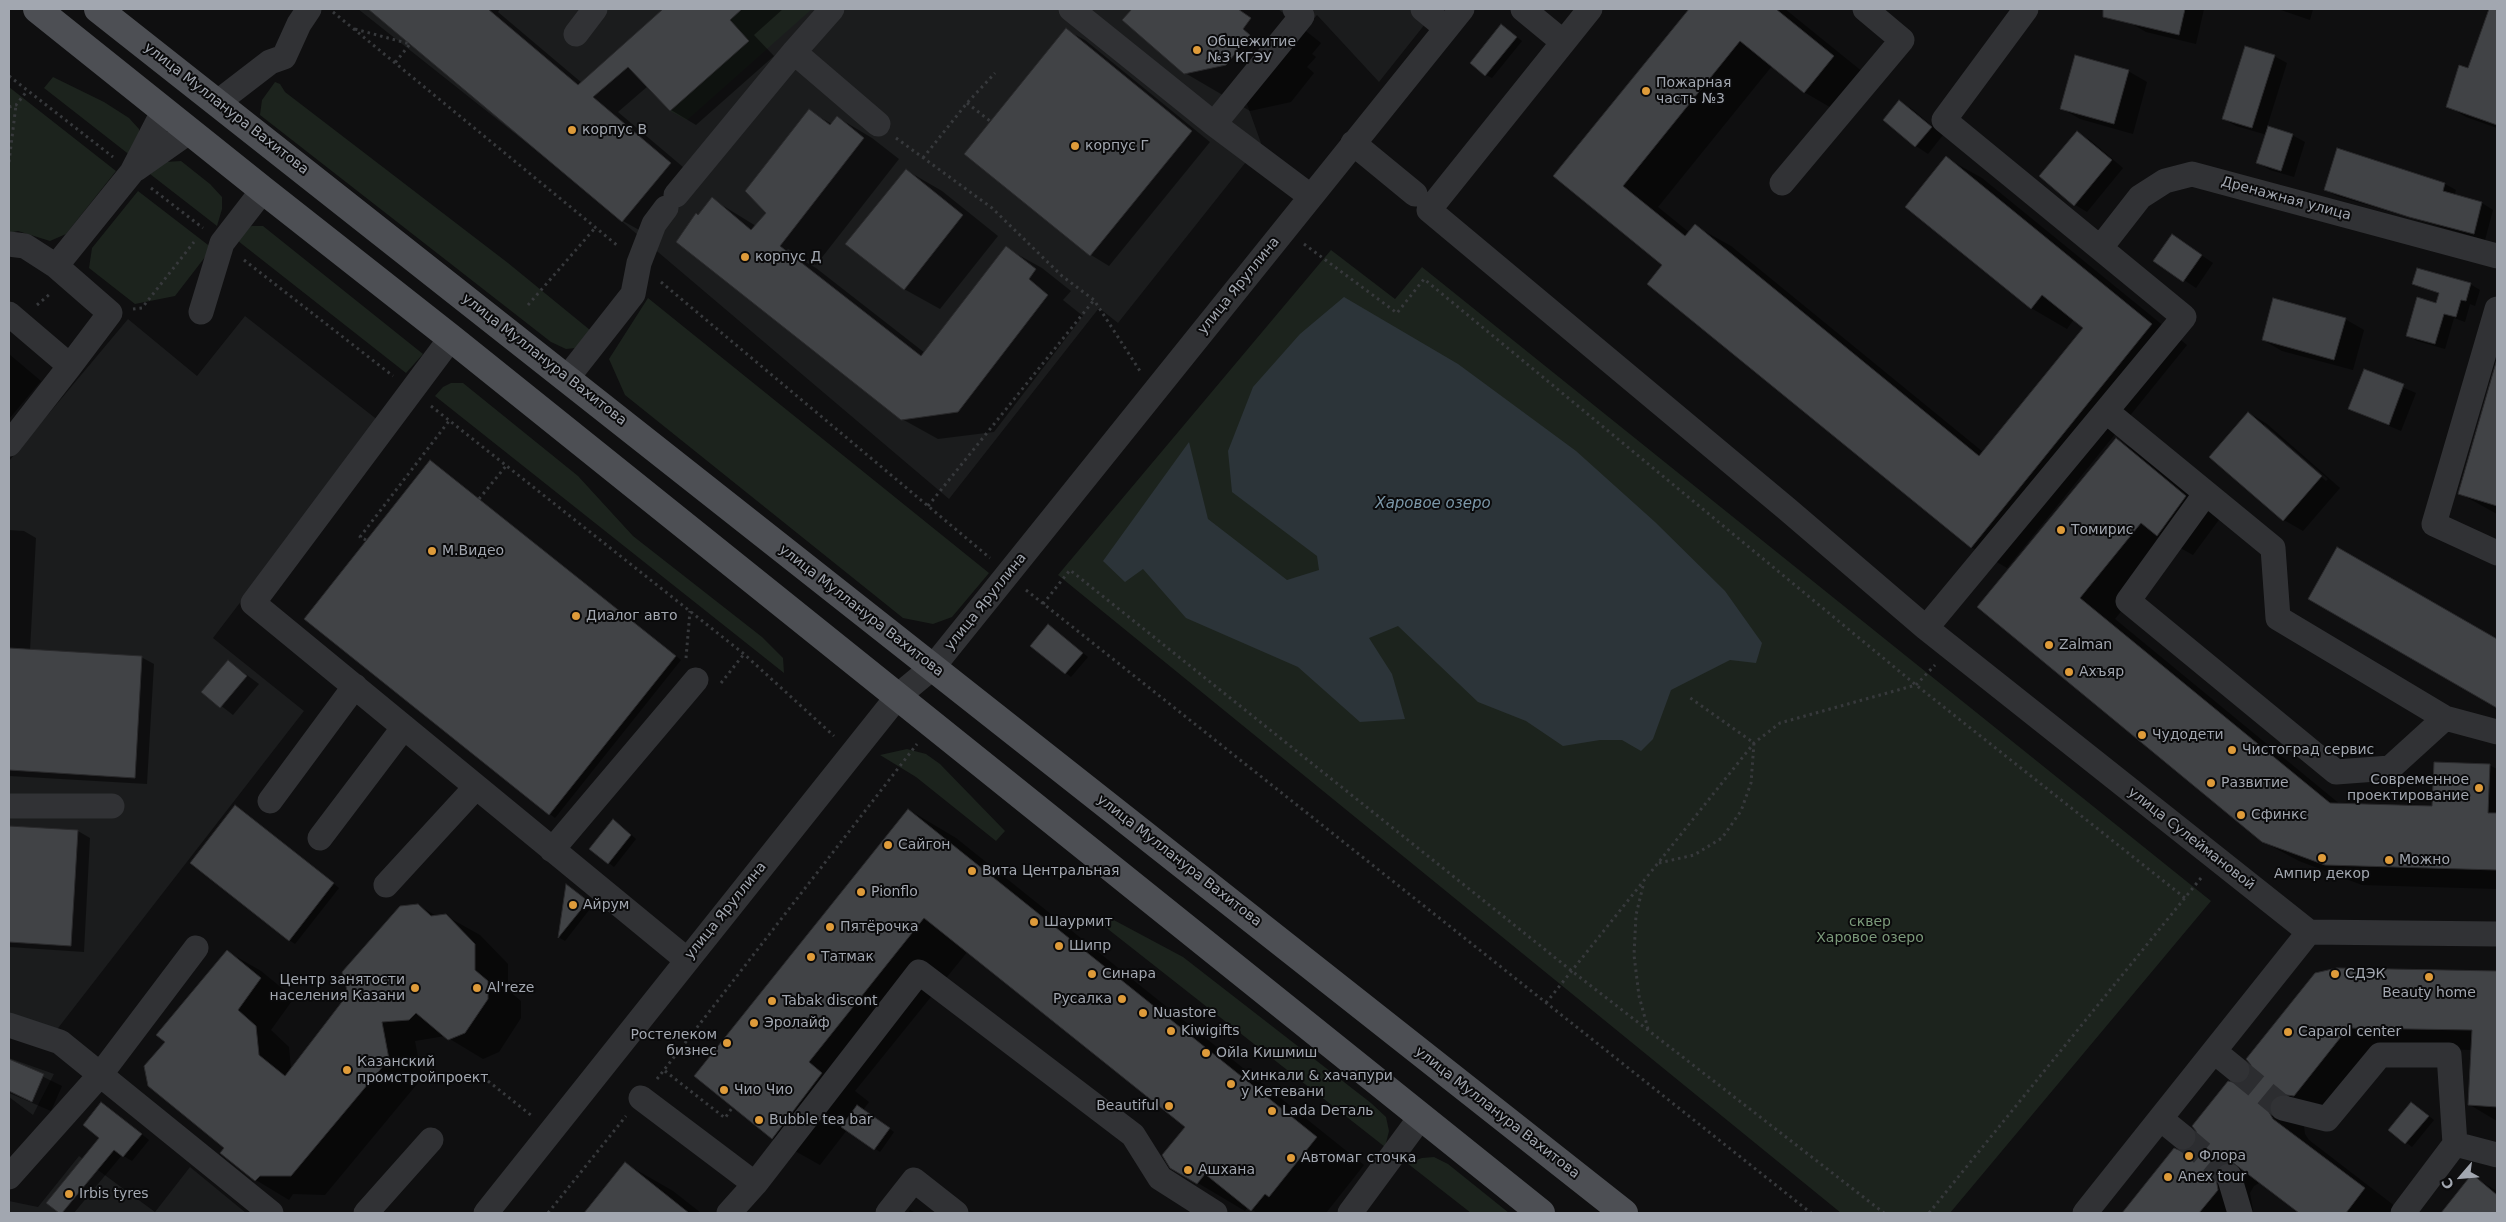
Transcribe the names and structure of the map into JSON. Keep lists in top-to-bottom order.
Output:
{
  "streets": {
    "main road": ["улица Мулланура Вахитова"],
    "street": ["Дренажная улица", "улица Яруллина", "улица Сулеймановой"]
  },
  "crossings": [
    ["улица Мулланура Вахитова", "улица Яруллина"]
  ],
  "water": ["Харовое озеро"],
  "parks": ["сквер Харовое озеро"],
  "places": [
    "Общежитие №3 КГЭУ",
    "Пожарная часть №3",
    "корпус В",
    "корпус Г",
    "корпус Д",
    "Томирис",
    "М.Видео",
    "Диалог авто",
    "Zalman",
    "Ахъяр",
    "Чудодети",
    "Чистоград сервис",
    "Развитие",
    "Современное проектирование",
    "Сфинкс",
    "Сайгон",
    "Ампир декор",
    "Можно",
    "Вита Центральная",
    "Pionflo",
    "Айрум",
    "Шаурмит",
    "Пятёрочка",
    "Шипр",
    "Татмак",
    "Синара",
    "СДЭК",
    "Beauty home",
    "Центр занятости населения Казани",
    "Al'reze",
    "Русалка",
    "Tabak discont",
    "Nuastore",
    "Эролайф",
    "Kiwigifts",
    "Caparol center",
    "Ростелеком бизнес",
    "Ойla Кишмиш",
    "Казанский промстройпроект",
    "Хинкали & хачапури у Кетевани",
    "Чио Чио",
    "Beautiful",
    "Lada Dеталь",
    "Bubble tea bar",
    "Флора",
    "Автомаг сточка",
    "Ашхана",
    "Anex tour",
    "Irbis tyres"
  ],
  "north": "bottom left"
}
